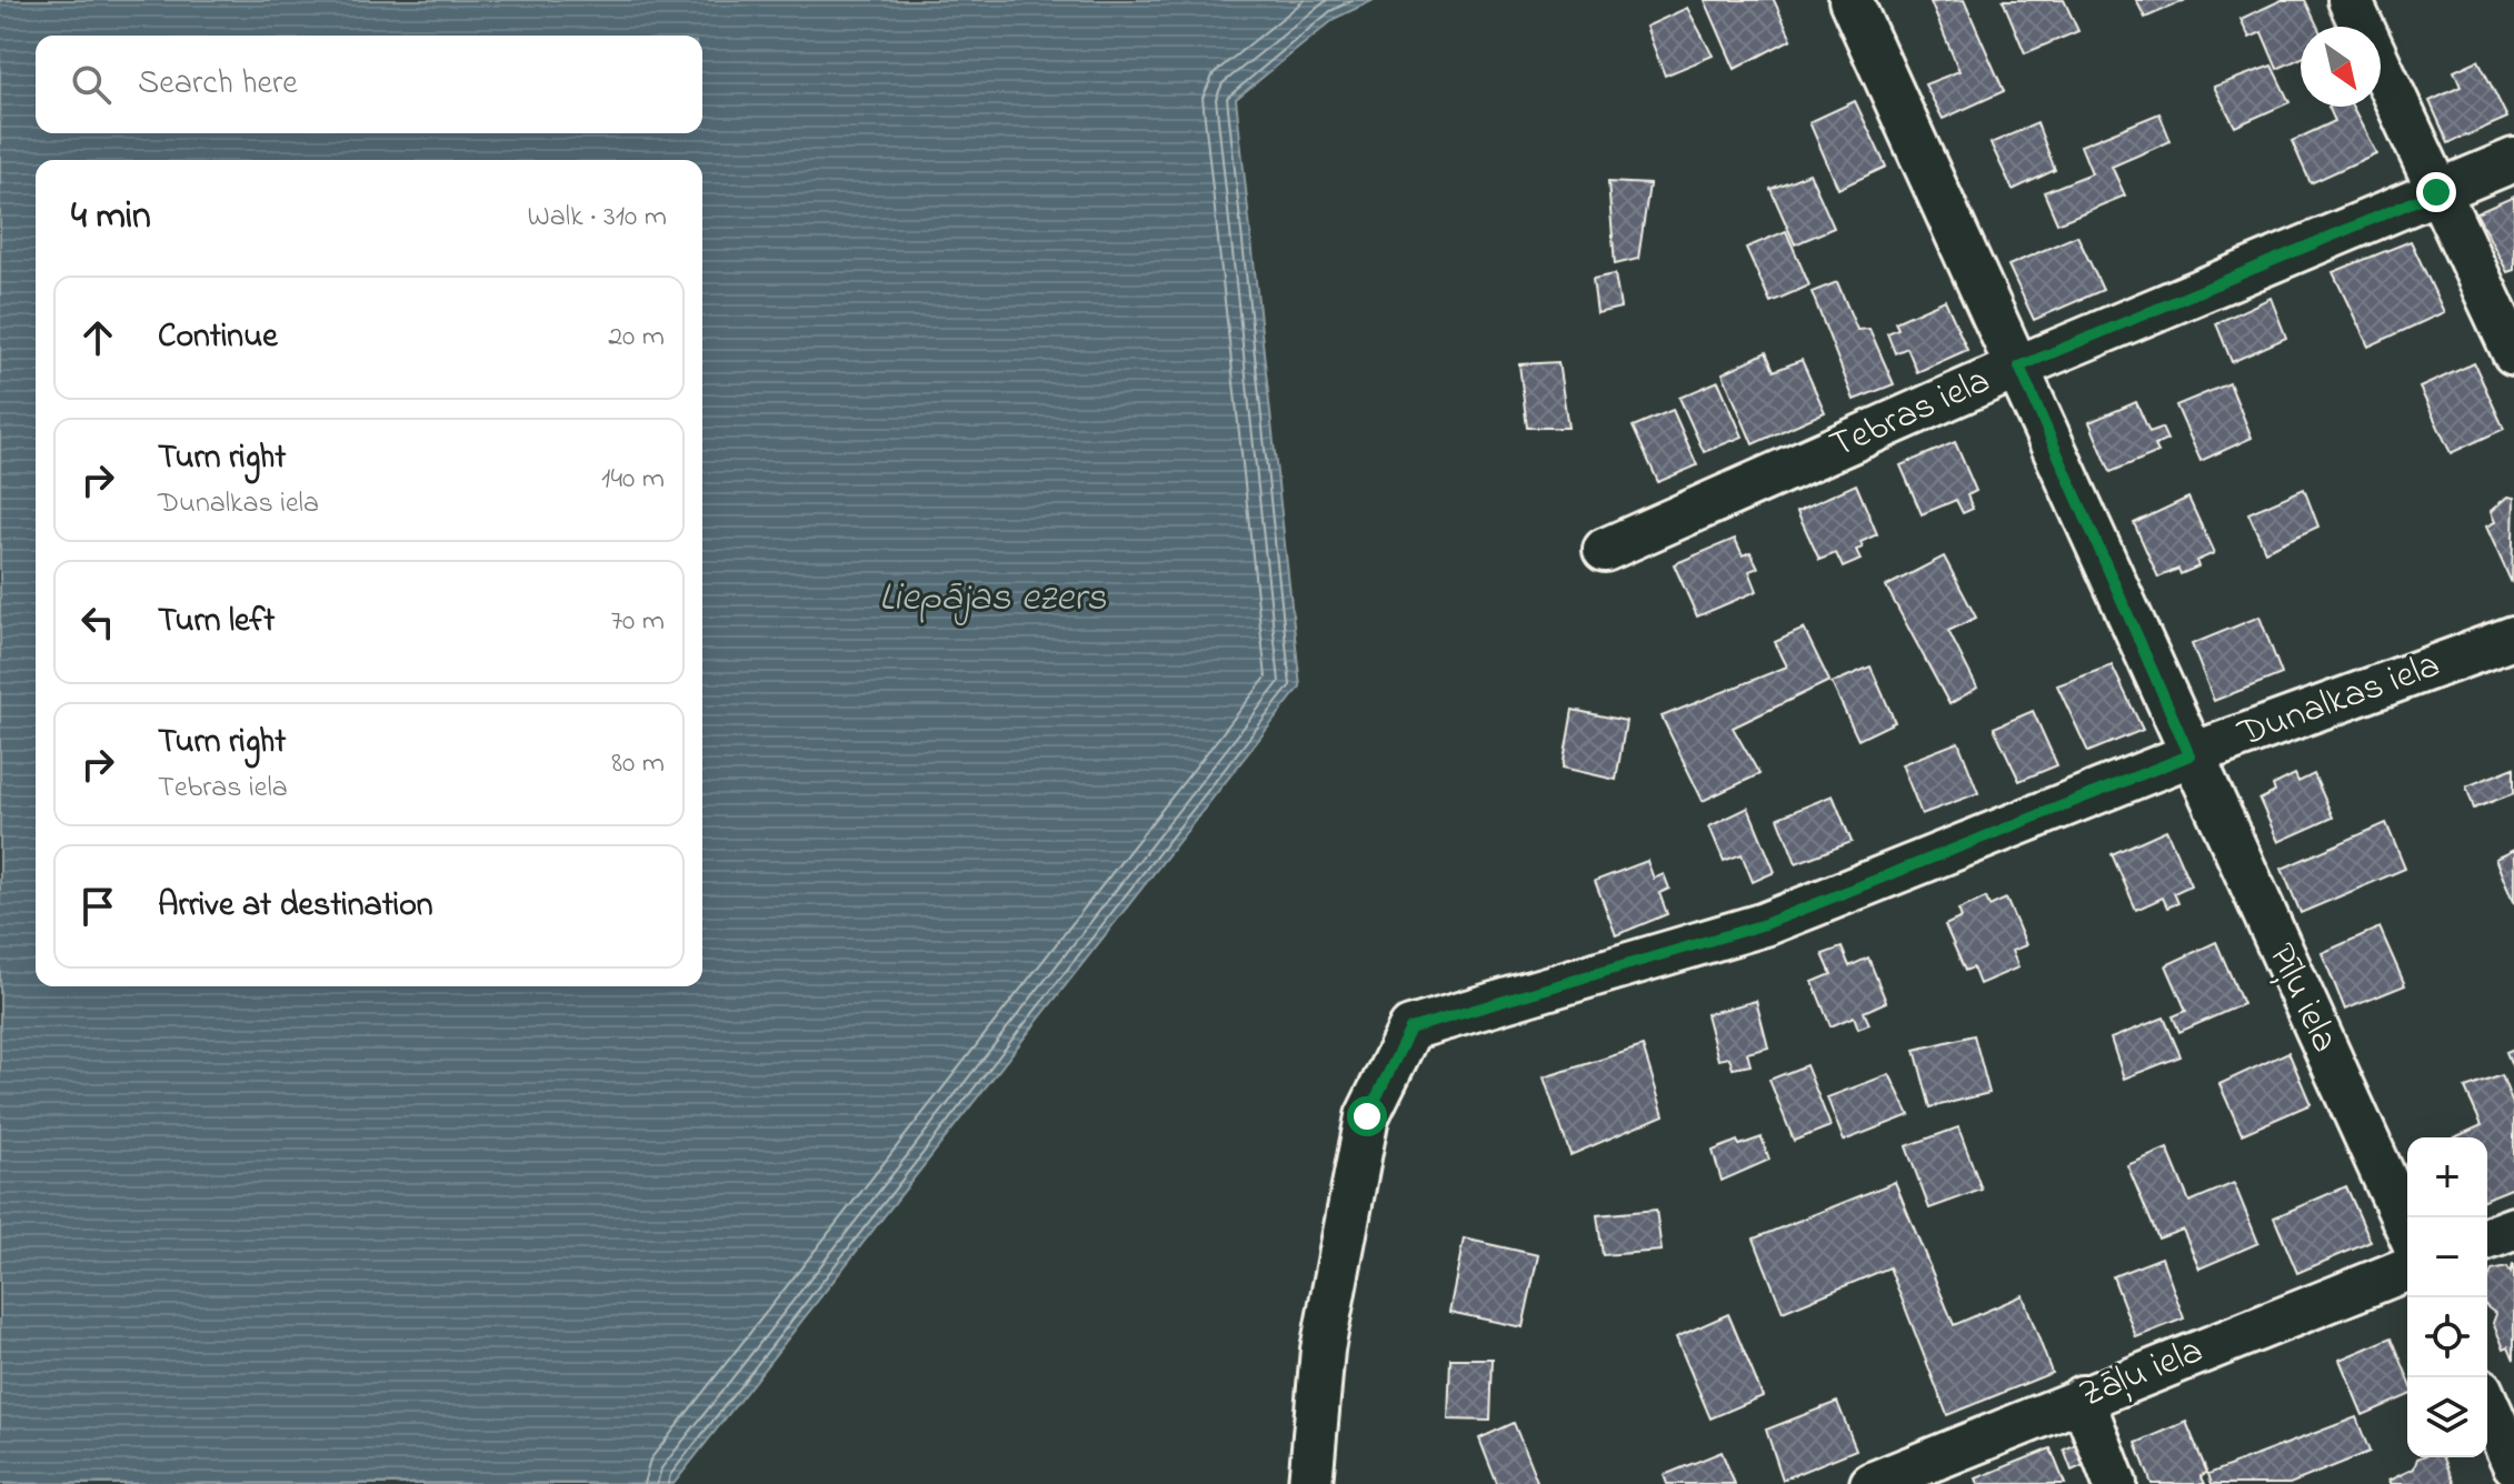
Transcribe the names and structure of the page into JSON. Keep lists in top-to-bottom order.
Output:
{
  "streets": {
    "street": [
      "Tebras iela",
      "Dunalkas iela",
      "Pīļu iela",
      "Zāļu iela"
    ]
  },
  "crossings": [
    ["Tebras iela", "Pīļu iela"],
    ["Dunalkas iela", "Pīļu iela"]
  ],
  "water": ["Liepājas ezers"],
  "north": "bottom right",
  "page": {
    "search": "Search here",
    "heading": ["4 min", "Walk · 310 m"],
    "list": [
      ["Continue", "20 m"],
      ["Turn right", "Dunalkas iela", "140 m"],
      ["Turn left", "70 m"],
      ["Turn right", "Tebras iela", "80 m"],
      "Arrive at destination"
    ],
    "map_buttons": ["+", "−"]
  }
}
